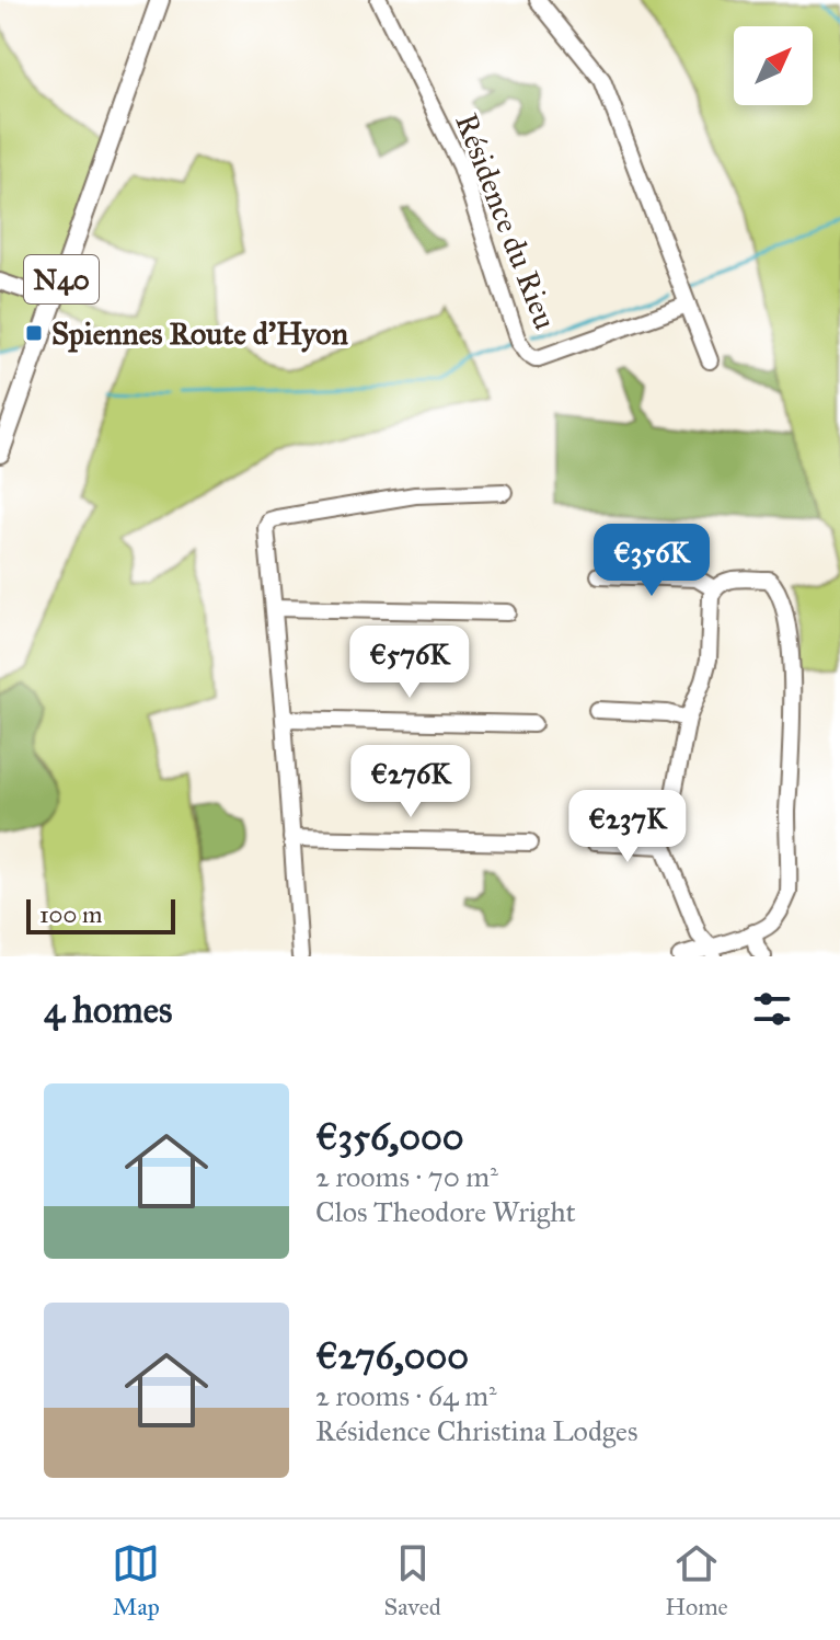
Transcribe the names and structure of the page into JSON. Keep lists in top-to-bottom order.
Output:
{
  "streets": {
    "main road": ["N40"],
    "street": ["Résidence du Rieu"]
  },
  "places": {
    "transit": ["Spiennes Route d'Hyon"]
  },
  "scale_bar": "100 m",
  "north": "top right",
  "page": {
    "price": [
      "€356K",
      "€576K",
      "€276K",
      "€237K"
    ],
    "scale": "100 m",
    "heading": "4 homes",
    "list": [
      {
        "name": "€356,000",
        "note": "2 rooms · 70 m² · Clos Theodore Wright"
      },
      {
        "name": "€276,000",
        "note": "2 rooms · 64 m² · Résidence Christina Lodges"
      }
    ],
    "tabs": ["Map", "Saved", "Home"]
  }
}
